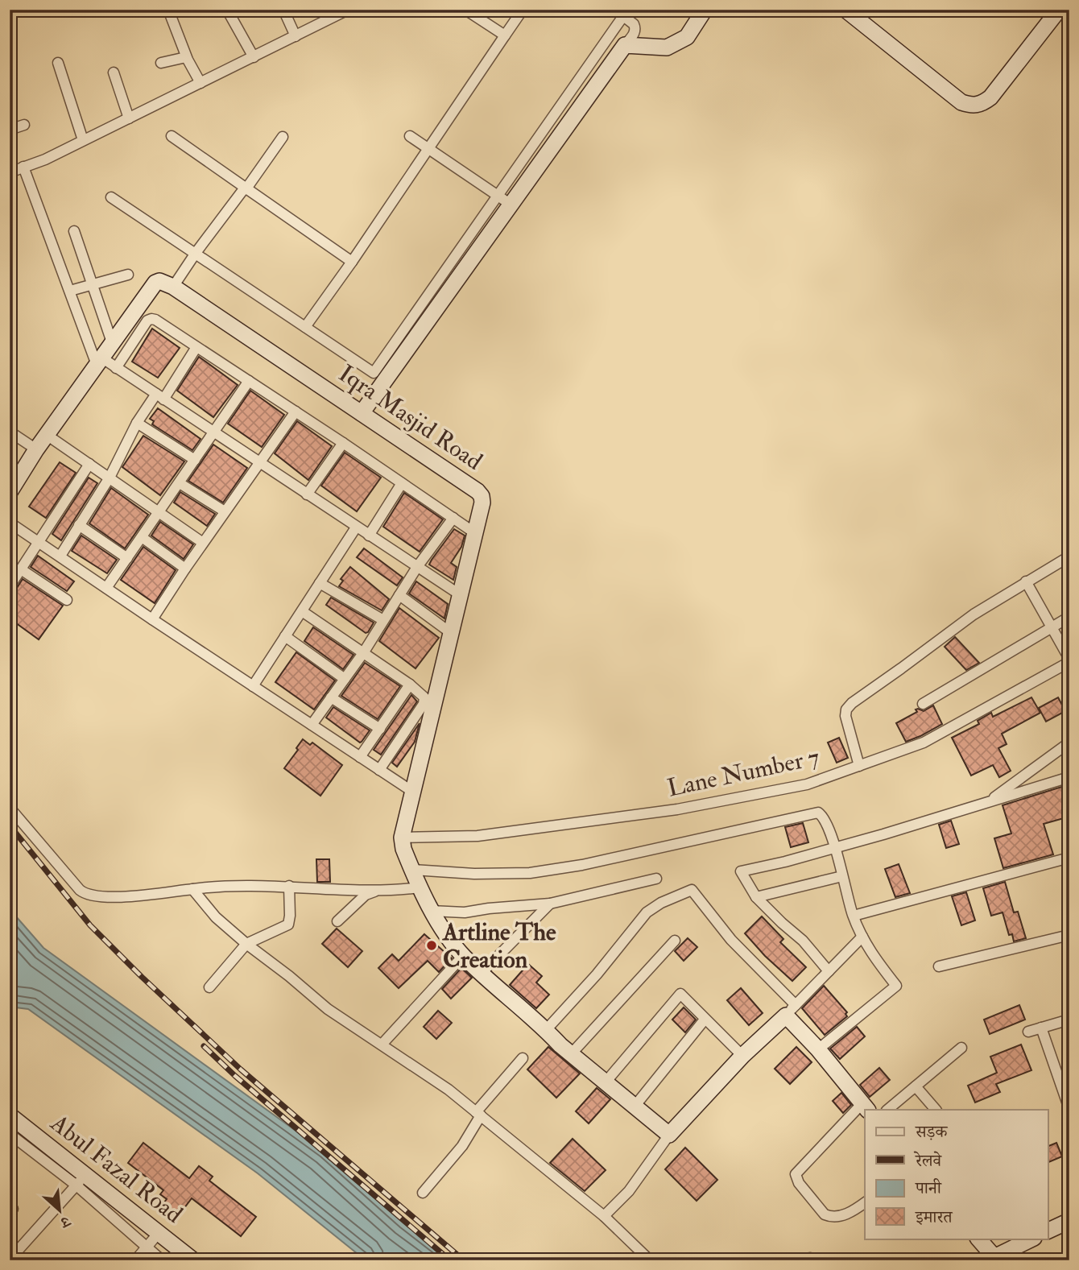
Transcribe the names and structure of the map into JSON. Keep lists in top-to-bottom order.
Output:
{
  "streets": {
    "street": ["Iqra Masjid Road", "Lane Number 7", "Abul Fazal Road"]
  },
  "crossings": [
    ["Iqra Masjid Road", "Lane Number 7"]
  ],
  "places": ["Artline The Creation"],
  "legend": [
    "सड़क",
    "रेलवे",
    "पानी",
    "इमारत"
  ],
  "north": "bottom right"
}
